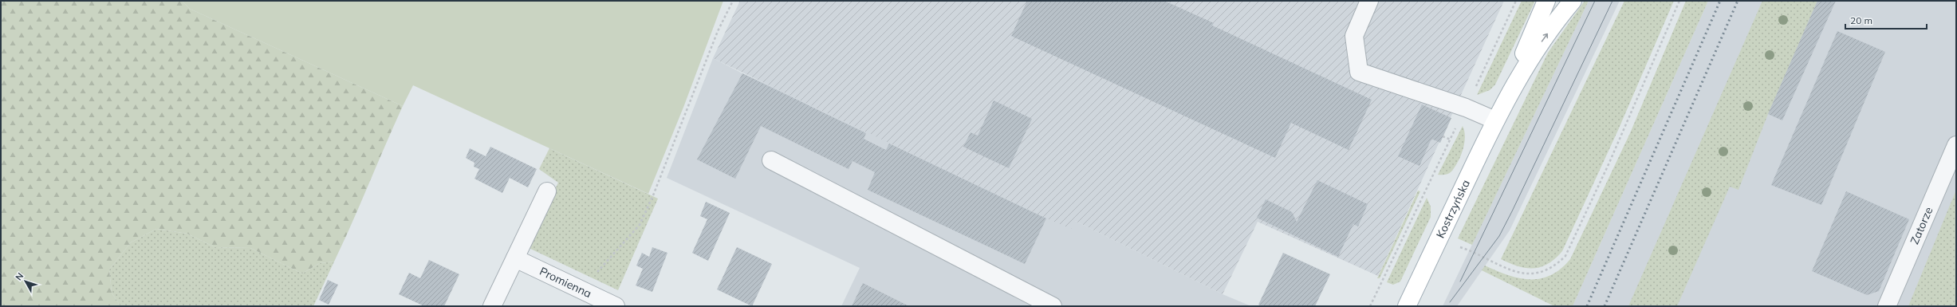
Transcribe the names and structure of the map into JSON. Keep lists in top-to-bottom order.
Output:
{
  "streets": {
    "main road": ["Kostrzyńska"],
    "street": ["Zatorze", "Promienna"]
  },
  "scale_bar": "20 m",
  "north": "top left"
}
